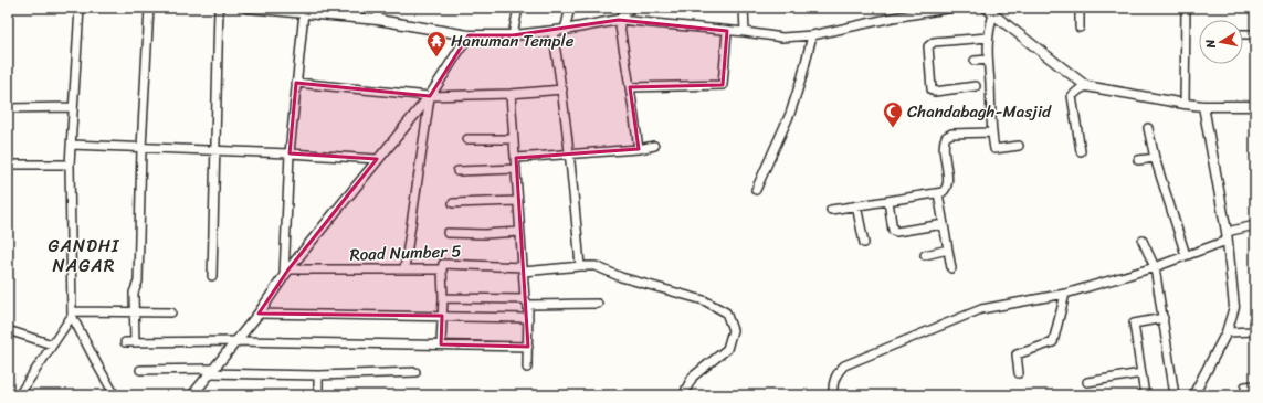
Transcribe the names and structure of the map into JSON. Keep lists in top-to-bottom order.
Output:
{
  "streets": {
    "street": ["Road Number 5"]
  },
  "districts": ["GANDHI NAGAR"],
  "places": {
    "temple": ["Hanuman Temple"],
    "mosque": ["Chandabagh-Masjid"]
  },
  "north": "left"
}
